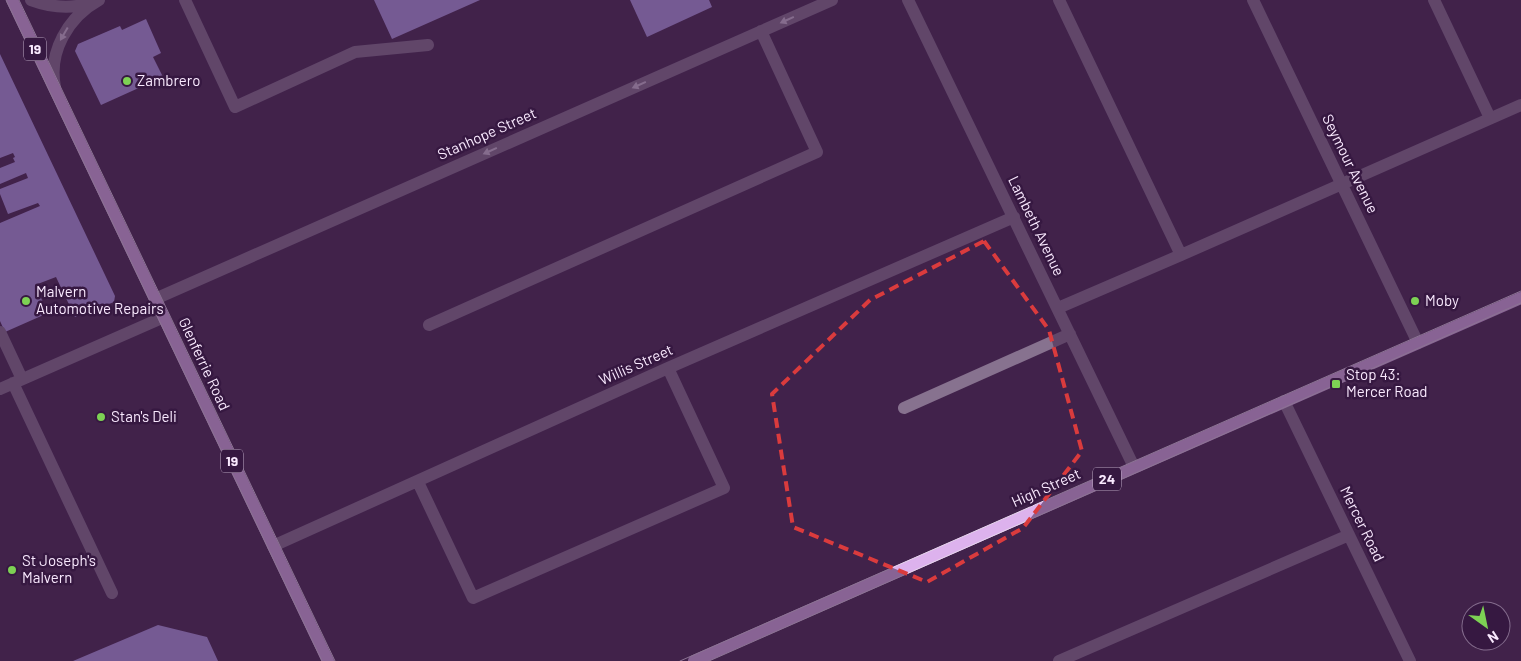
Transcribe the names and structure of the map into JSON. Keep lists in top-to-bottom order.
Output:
{
  "streets": {
    "main road": [
      "19",
      "Glenferrie Road",
      "24",
      "High Street"
    ],
    "street": [
      "Stanhope Street",
      "Seymour Avenue",
      "Lambeth Avenue",
      "Willis Street",
      "Mercer Road"
    ]
  },
  "crossings": [
    ["Stanhope Street", "Glenferrie Road"],
    ["Seymour Avenue", "High Street"],
    ["Lambeth Avenue", "Willis Street"],
    ["Lambeth Avenue", "High Street"],
    ["Glenferrie Road", "Willis Street"],
    ["High Street", "Mercer Road"]
  ],
  "one_way": ["Stanhope Street"],
  "places": {
    "other": [
      "Zambrero",
      "Malvern Automotive Repairs",
      "Moby",
      "Stan's Deli",
      "St Joseph's Malvern"
    ],
    "transit": ["Stop 43: Mercer Road"]
  },
  "north": "bottom right"
}
